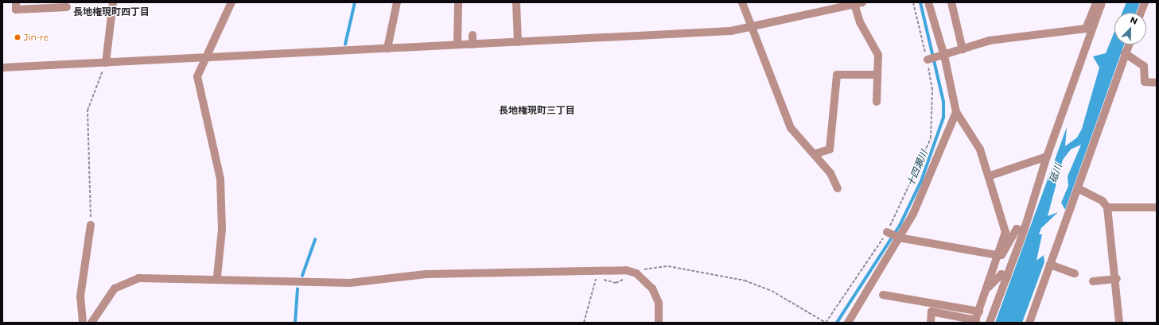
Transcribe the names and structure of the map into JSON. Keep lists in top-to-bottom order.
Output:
{
  "districts": ["長地権現町四丁目", "長地権現町三丁目"],
  "water": ["十四瀬川", "砥川"],
  "places": ["Jin-re"],
  "north": "top right"
}
